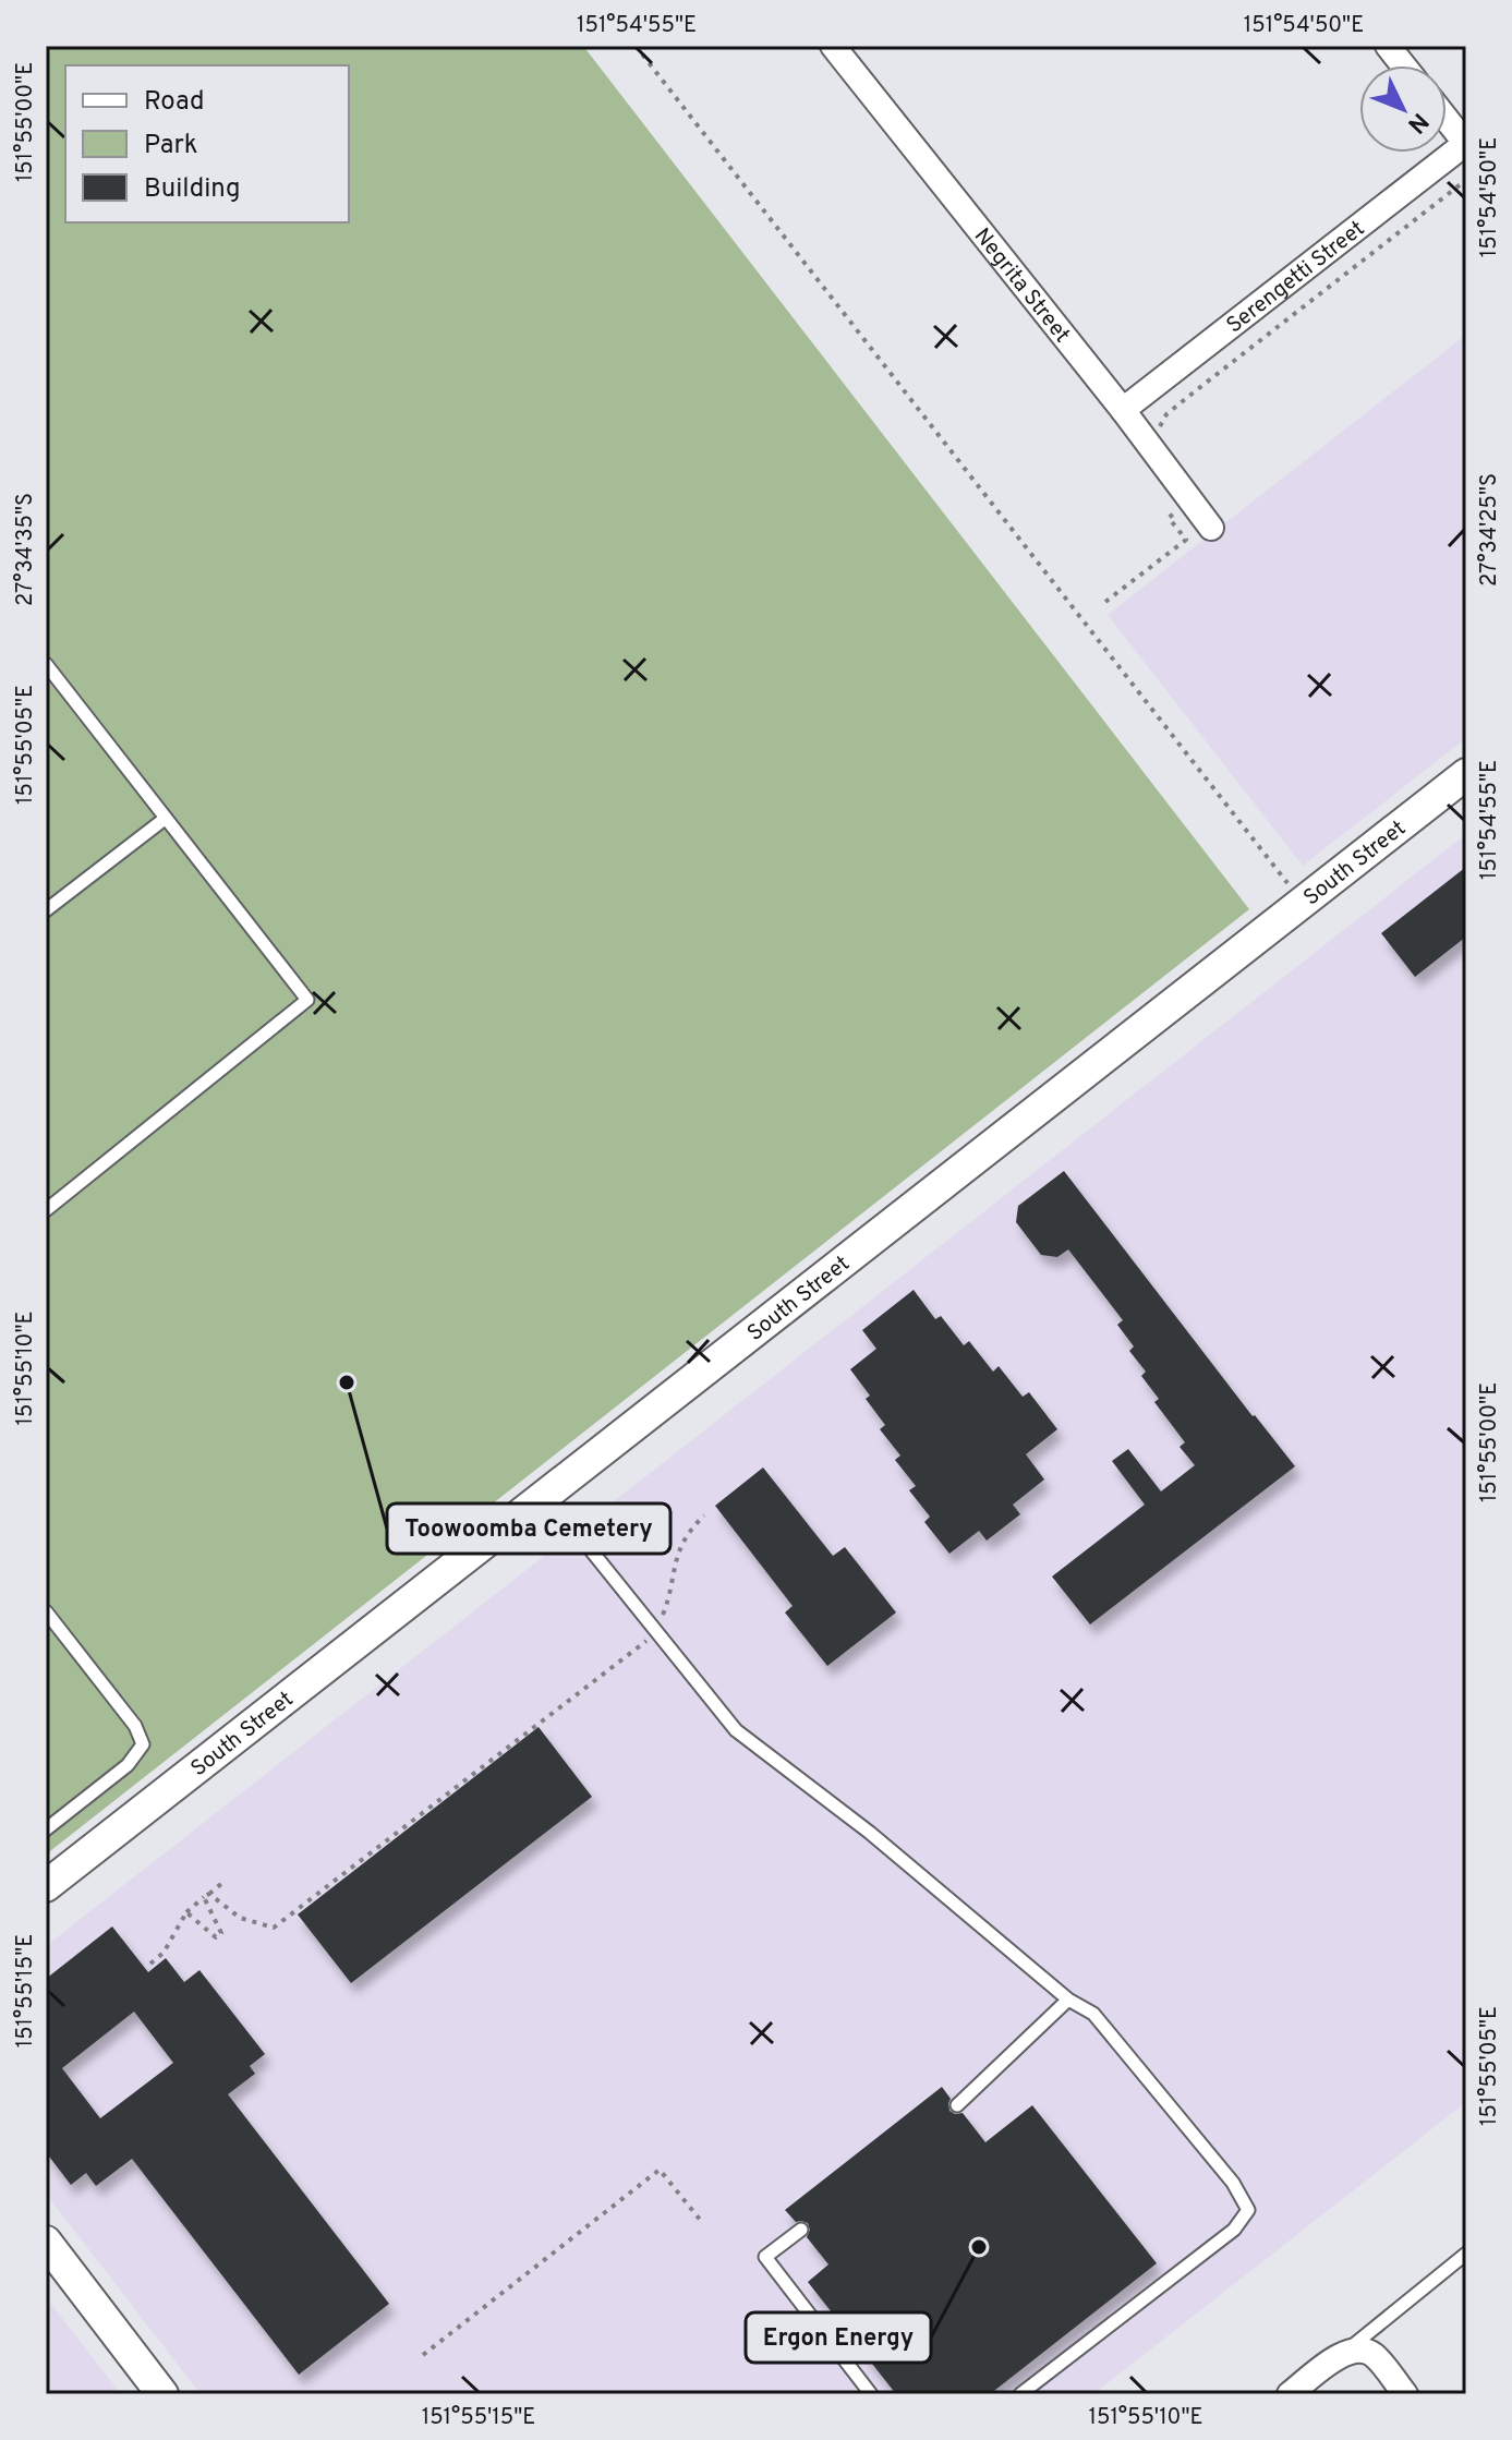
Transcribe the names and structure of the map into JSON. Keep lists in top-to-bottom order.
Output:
{
  "streets": {
    "street": ["Serengetti Street", "Negrita Street", "South Street"]
  },
  "crossings": [
    ["Serengetti Street", "Negrita Street"]
  ],
  "places": ["Toowoomba Cemetery", "Ergon Energy"],
  "legend": ["Road", "Park", "Building"],
  "north": "bottom right",
  "coordinates": [
    "151°54'55\"E",
    "151°54'50\"E",
    "151°55'00\"E",
    "27°34'25\"S",
    "27°34'35\"S",
    "151°55'05\"E",
    "151°55'10\"E",
    "151°55'15\"E"
  ]
}
